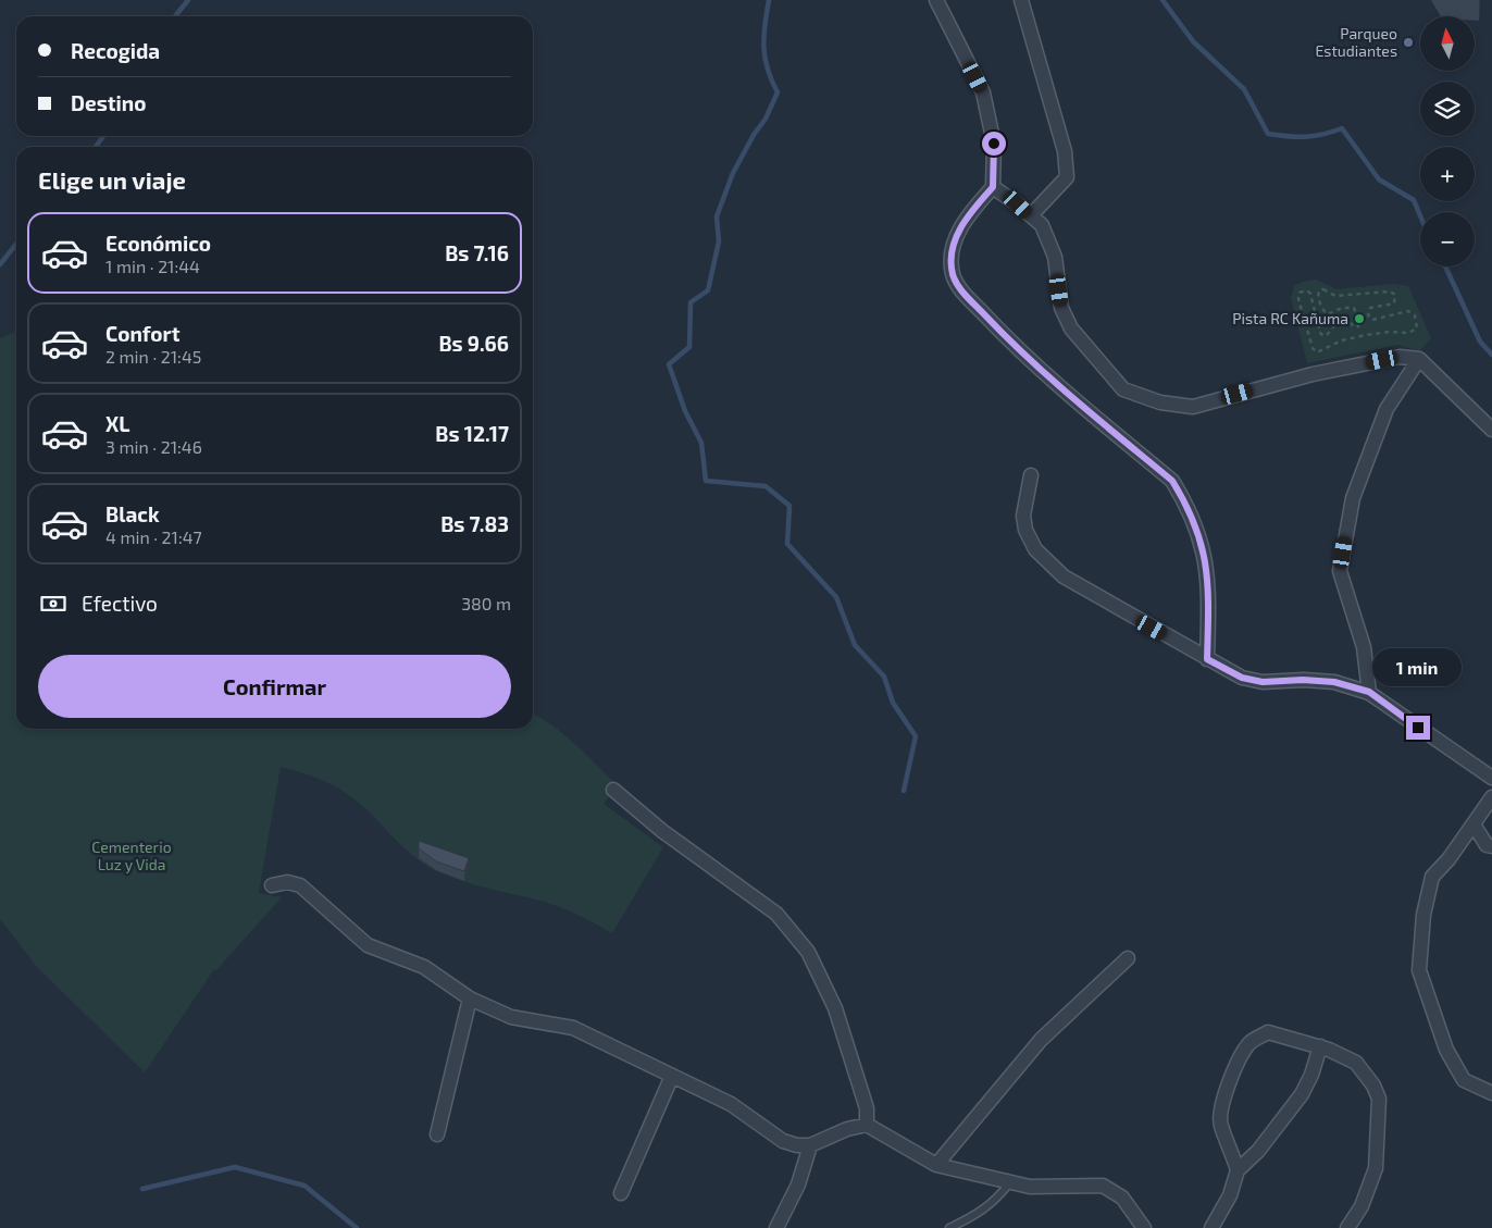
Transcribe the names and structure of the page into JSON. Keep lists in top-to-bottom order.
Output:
{
  "parks": ["Cementerio Luz y Vida"],
  "places": ["Parqueo Estudiantes", "Pista RC Kañuma"],
  "north": "top",
  "page": {
    "map_buttons": ["+", "−"],
    "banner": ["Recogida", "Destino"],
    "heading": "Elige un viaje",
    "list": [
      {
        "name": "Económico",
        "note": "1 min · 21:44",
        "value": "Bs 7.16"
      },
      {
        "name": "Confort",
        "note": "2 min · 21:45",
        "value": "Bs 9.66"
      },
      {
        "name": "XL",
        "note": "3 min · 21:46",
        "value": "Bs 12.17"
      },
      {
        "name": "Black",
        "note": "4 min · 21:47",
        "value": "Bs 7.83"
      }
    ],
    "pay": ["Efectivo", "380 m"],
    "buttons": "Confirmar",
    "bubble": "1 min"
  }
}
